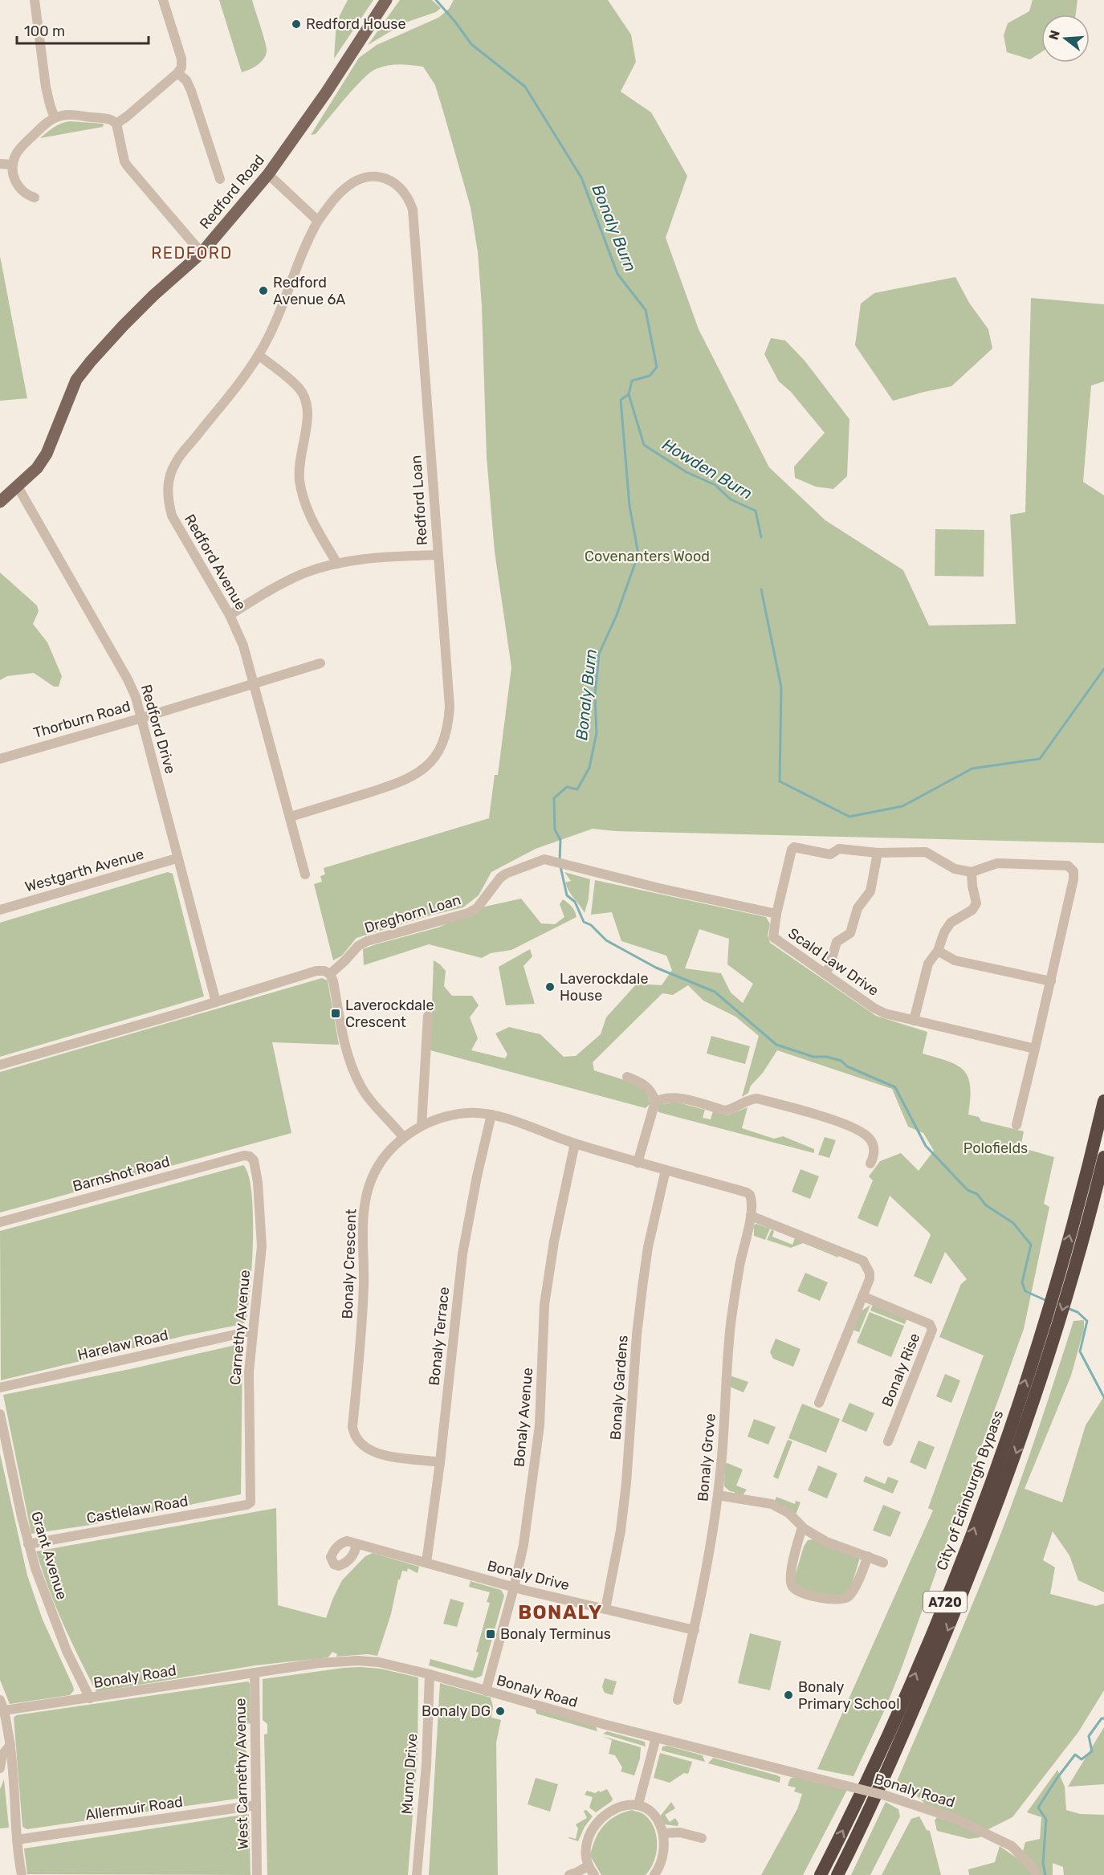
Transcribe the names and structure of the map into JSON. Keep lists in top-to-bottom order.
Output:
{
  "streets": {
    "highway": ["City of Edinburgh Bypass", "A720"],
    "main road": ["Redford Road"],
    "street": [
      "Redford Loan",
      "Redford Avenue",
      "Thorburn Road",
      "Redford Drive",
      "Westgarth Avenue",
      "Dreghorn Loan",
      "Scald Law Drive",
      "Barnshot Road",
      "Bonaly Crescent",
      "Carnethy Avenue",
      "Bonaly Terrace",
      "Harelaw Road",
      "Bonaly Rise",
      "Bonaly Gardens",
      "Bonaly Avenue",
      "Bonaly Grove",
      "Castlelaw Road",
      "Grant Avenue",
      "Bonaly Drive",
      "Bonaly Road",
      "West Carnethy Avenue",
      "Munro Drive",
      "Allermuir Road"
    ]
  },
  "crossings": [
    ["Redford Road", "Redford Drive"],
    ["Redford Loan", "Redford Avenue"],
    ["Redford Avenue", "Thorburn Road"],
    ["Thorburn Road", "Redford Drive"],
    ["Redford Drive", "Westgarth Avenue"],
    ["Dreghorn Loan", "Scald Law Drive"],
    ["Barnshot Road", "Carnethy Avenue"],
    ["Bonaly Crescent", "Bonaly Terrace"],
    ["Bonaly Crescent", "Bonaly Gardens"],
    ["Bonaly Crescent", "Bonaly Avenue"],
    ["Bonaly Crescent", "Bonaly Grove"],
    ["Carnethy Avenue", "Harelaw Road"],
    ["Carnethy Avenue", "Castlelaw Road"],
    ["Bonaly Terrace", "Bonaly Drive"],
    ["Bonaly Gardens", "Bonaly Drive"],
    ["Bonaly Avenue", "Bonaly Drive"],
    ["Bonaly Avenue", "Bonaly Road"],
    ["Bonaly Grove", "Bonaly Drive"],
    ["Castlelaw Road", "Grant Avenue"],
    ["Grant Avenue", "Bonaly Road"],
    ["Bonaly Road", "West Carnethy Avenue"],
    ["Bonaly Road", "Munro Drive"],
    ["West Carnethy Avenue", "Allermuir Road"]
  ],
  "districts": ["REDFORD", "BONALY"],
  "water": ["Bonaly Burn", "Howden Burn"],
  "parks": ["Covenanters Wood", "Polofields"],
  "places": {
    "other": [
      "Redford House",
      "Redford Avenue 6A",
      "Laverockdale House",
      "Bonaly Primary School",
      "Bonaly DG"
    ],
    "transit": ["Laverockdale Crescent", "Bonaly Terminus"]
  },
  "scale_bar": "100 m",
  "north": "left"
}
